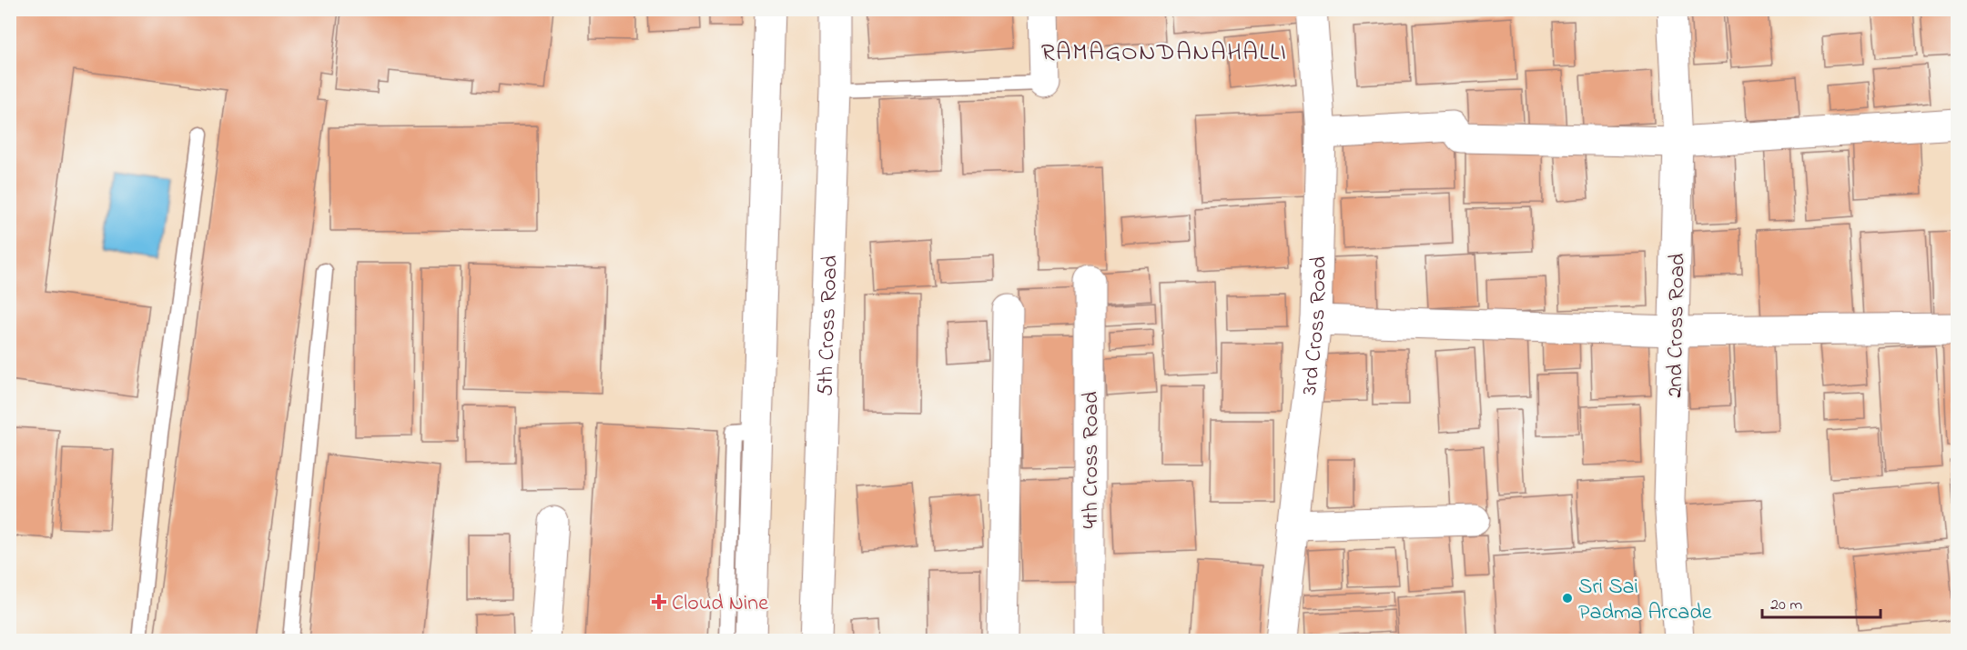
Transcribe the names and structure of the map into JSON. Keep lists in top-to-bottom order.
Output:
{
  "streets": {
    "street": [
      "5th Cross Road",
      "3rd Cross Road",
      "2nd Cross Road",
      "4th Cross Road"
    ]
  },
  "districts": ["RAMAGONDANAHALLI"],
  "places": {
    "other": ["Sri Sai Padma Arcade"],
    "health": ["Cloud Nine"]
  },
  "scale_bar": "20 m"
}
